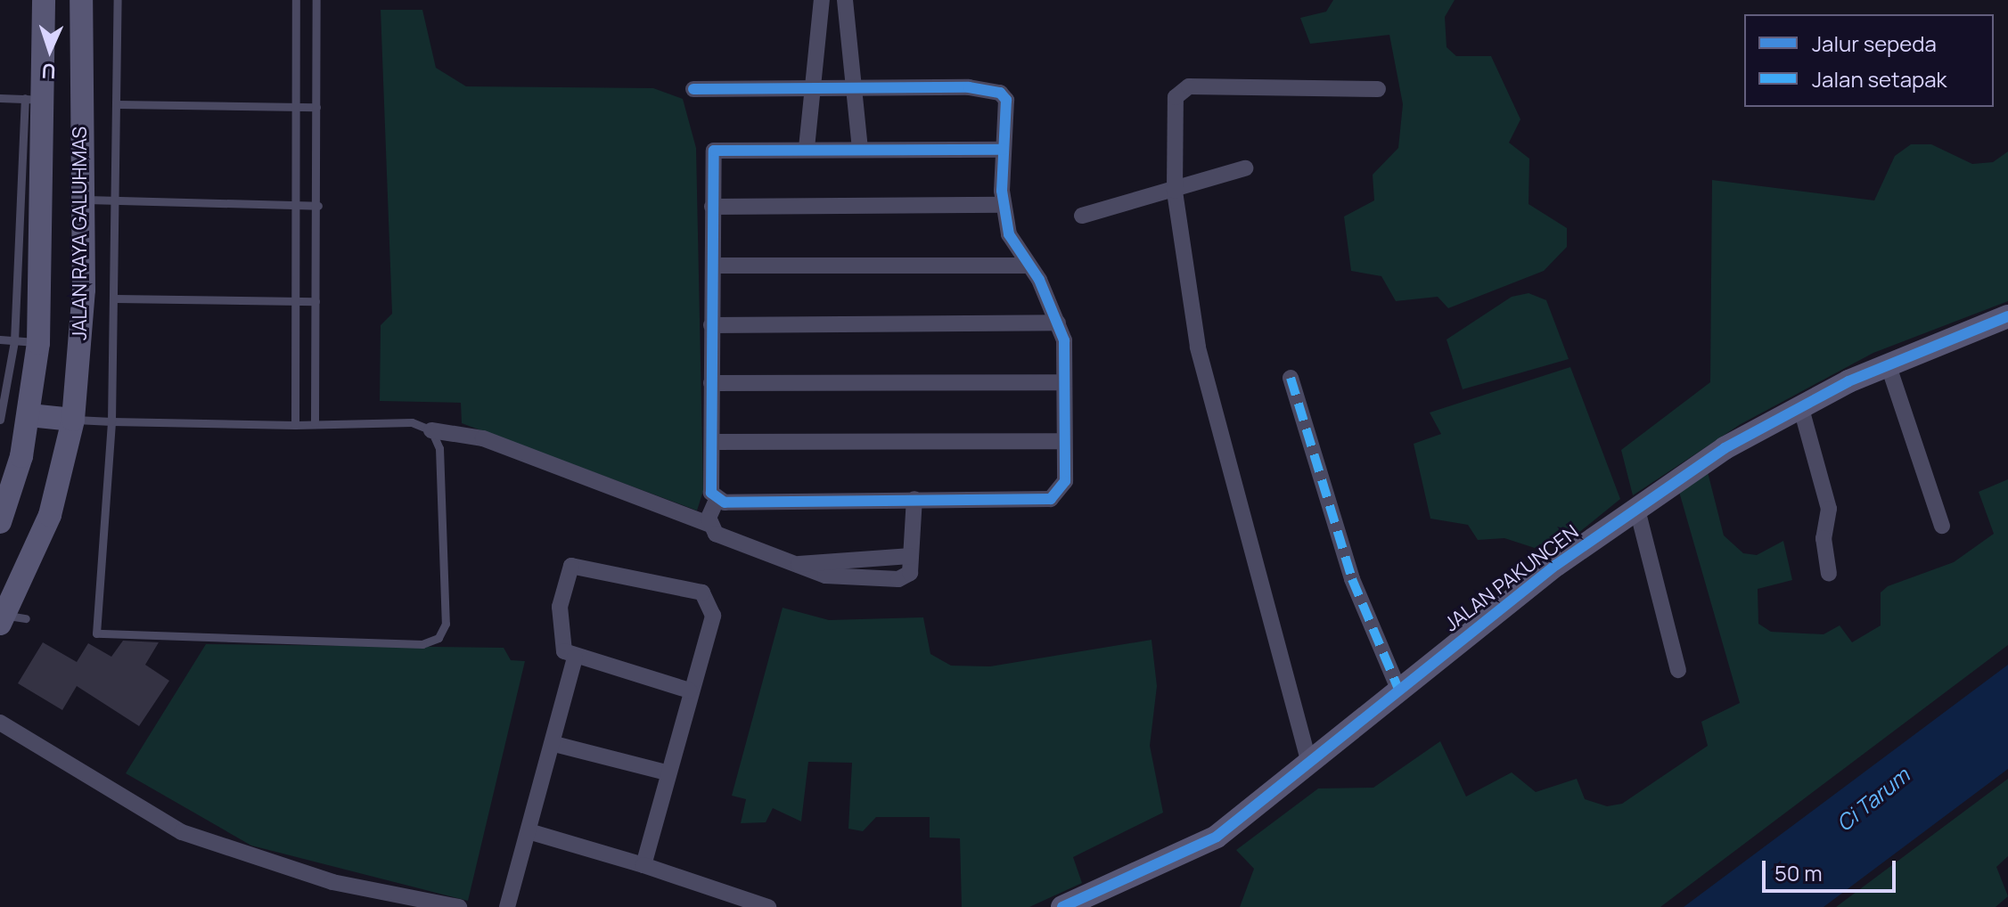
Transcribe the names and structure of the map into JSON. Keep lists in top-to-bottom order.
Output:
{
  "streets": {
    "main road": ["JALAN RAYA GALUHMAS", "JALAN PAKUNCEN"]
  },
  "water": ["Ci Tarum"],
  "legend": ["Jalur sepeda", "Jalan setapak"],
  "scale_bar": "50 m",
  "north": "bottom"
}
